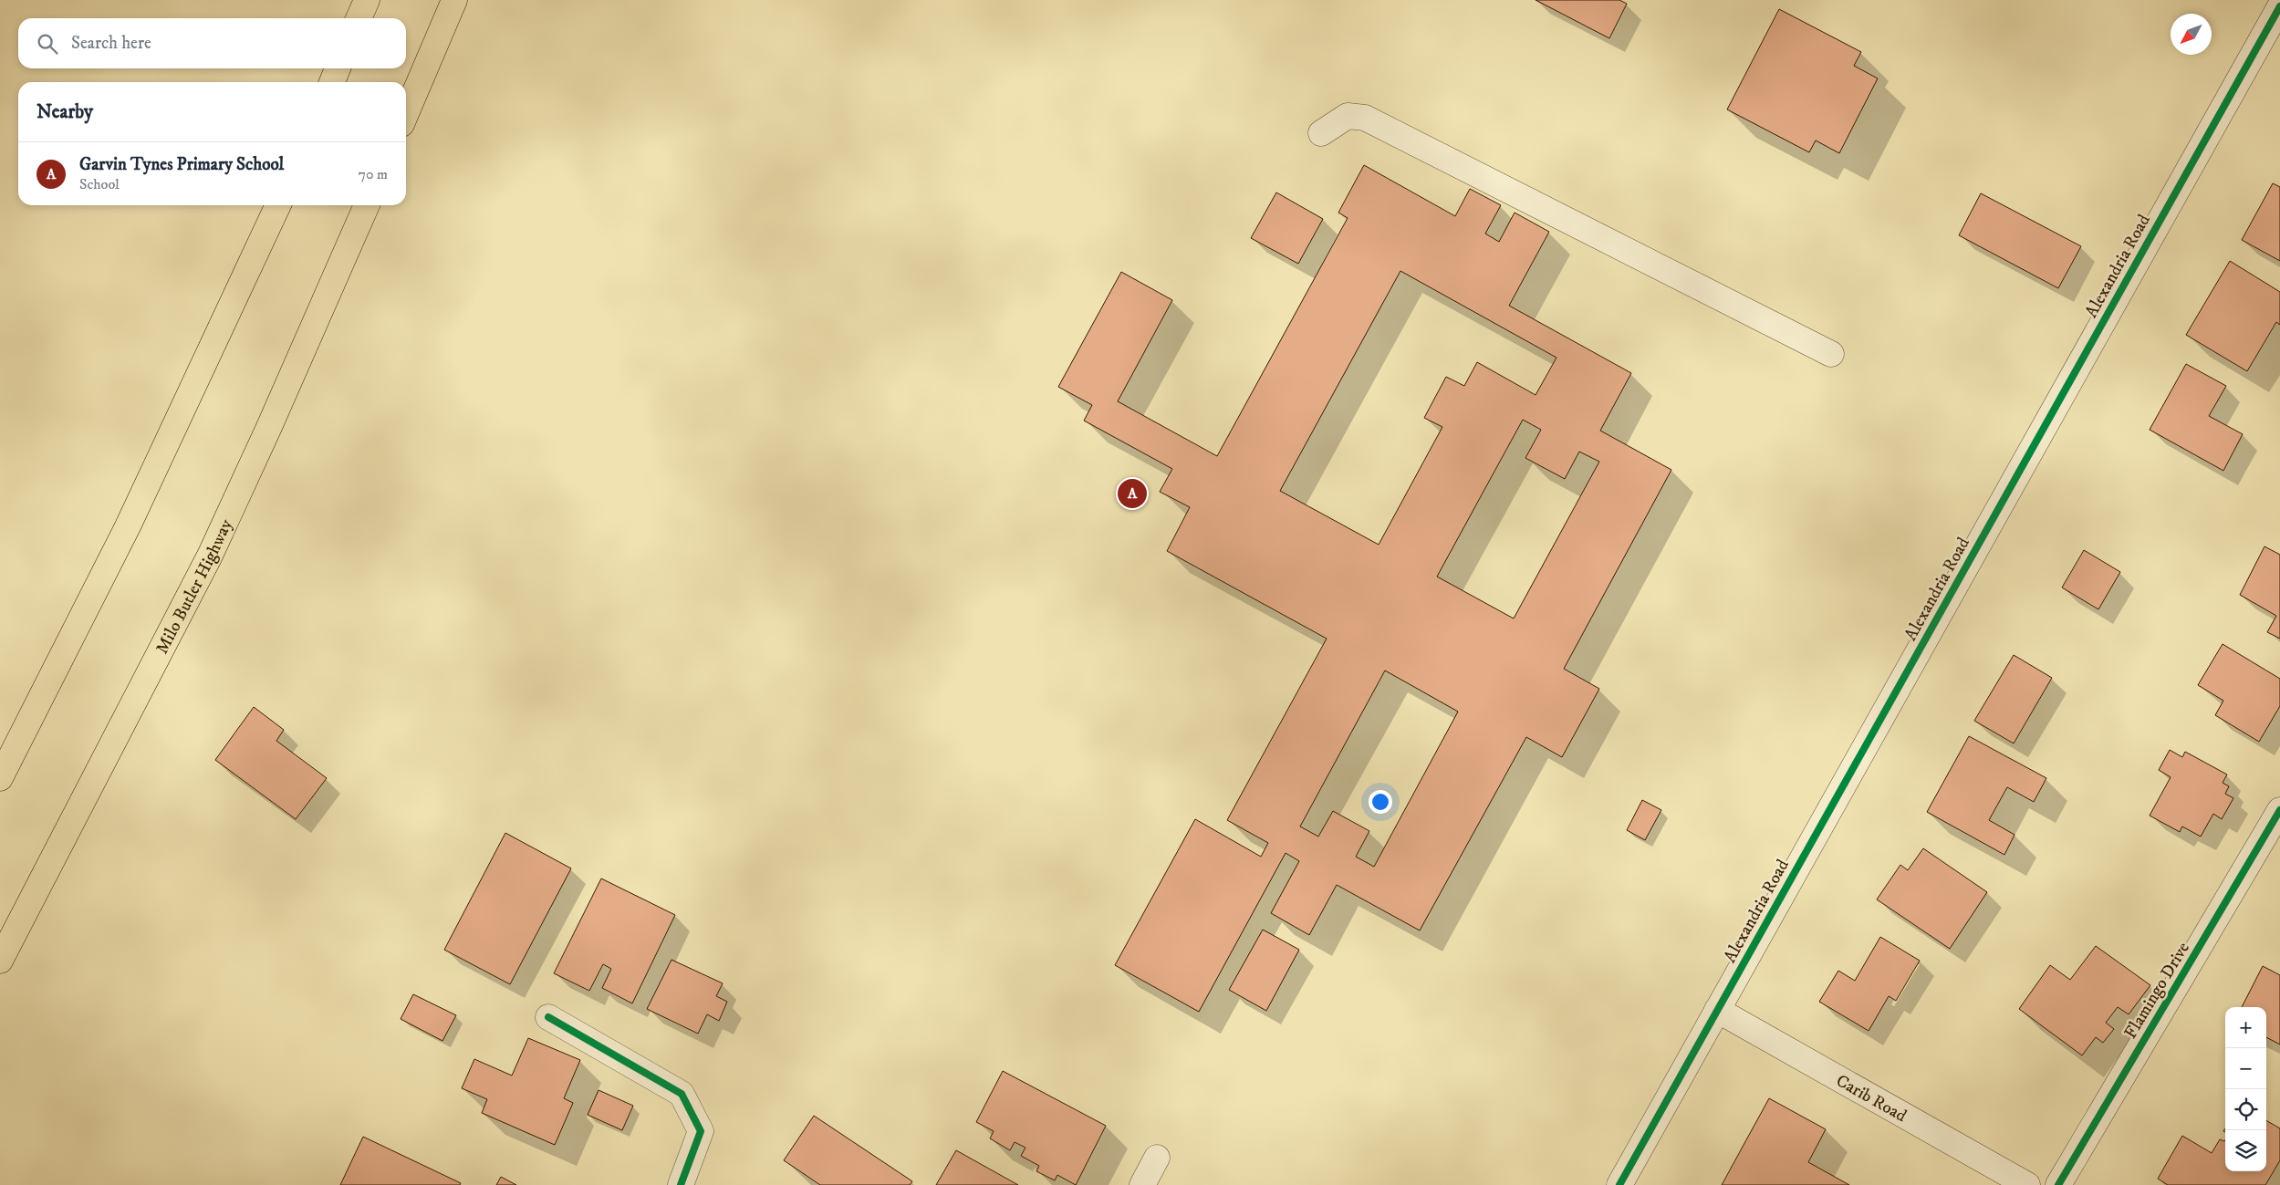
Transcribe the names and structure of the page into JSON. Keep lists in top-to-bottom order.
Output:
{
  "streets": {
    "main road": ["Milo Butler Highway"],
    "street": ["Alexandria Road", "Flamingo Drive", "Carib Road"]
  },
  "crossings": [
    ["Alexandria Road", "Carib Road"]
  ],
  "north": "bottom left",
  "page": {
    "search": "Search here",
    "heading": "Nearby",
    "list": [
      {
        "mark": "A",
        "name": "Garvin Tynes Primary School",
        "note": "School",
        "value": "70 m"
      }
    ],
    "pins": "A",
    "map_buttons": ["+", "−"]
  }
}
